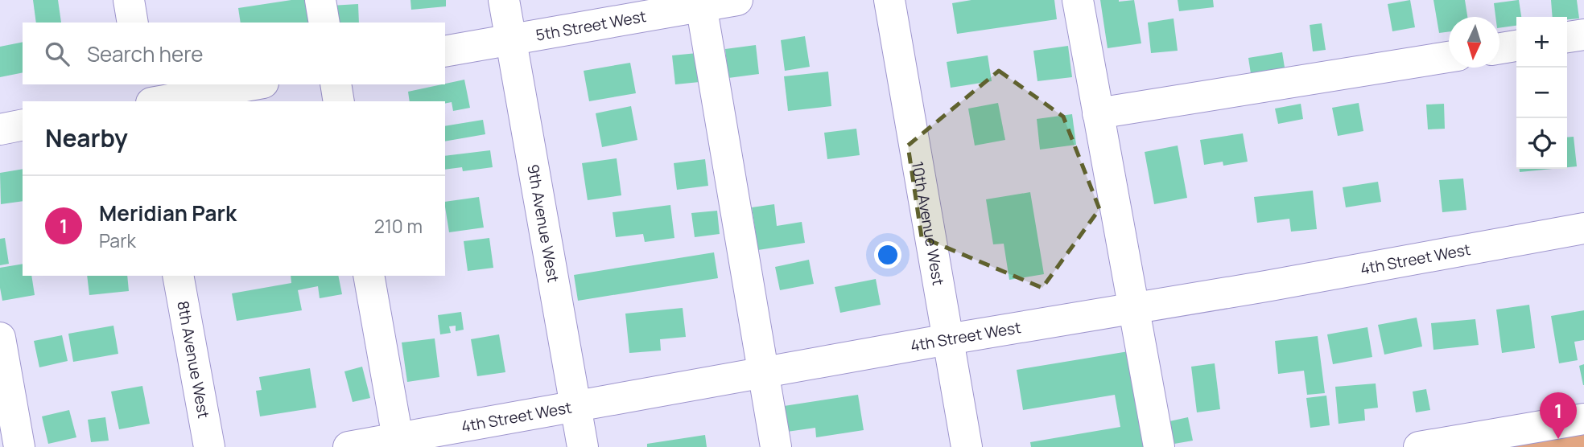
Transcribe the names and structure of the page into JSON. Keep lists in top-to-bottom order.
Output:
{
  "streets": {
    "street": [
      "5th Street West",
      "9th Avenue West",
      "10th Avenue West",
      "4th Street West",
      "8th Avenue West"
    ]
  },
  "crossings": [
    ["5th Street West", "9th Avenue West"],
    ["9th Avenue West", "4th Street West"],
    ["10th Avenue West", "4th Street West"]
  ],
  "north": "bottom",
  "page": {
    "map_buttons": ["+", "−"],
    "search": "Search here",
    "heading": "Nearby",
    "list": [
      {
        "mark": "1",
        "name": "Meridian Park",
        "note": "Park",
        "value": "210 m"
      }
    ],
    "pins": "1"
  }
}
